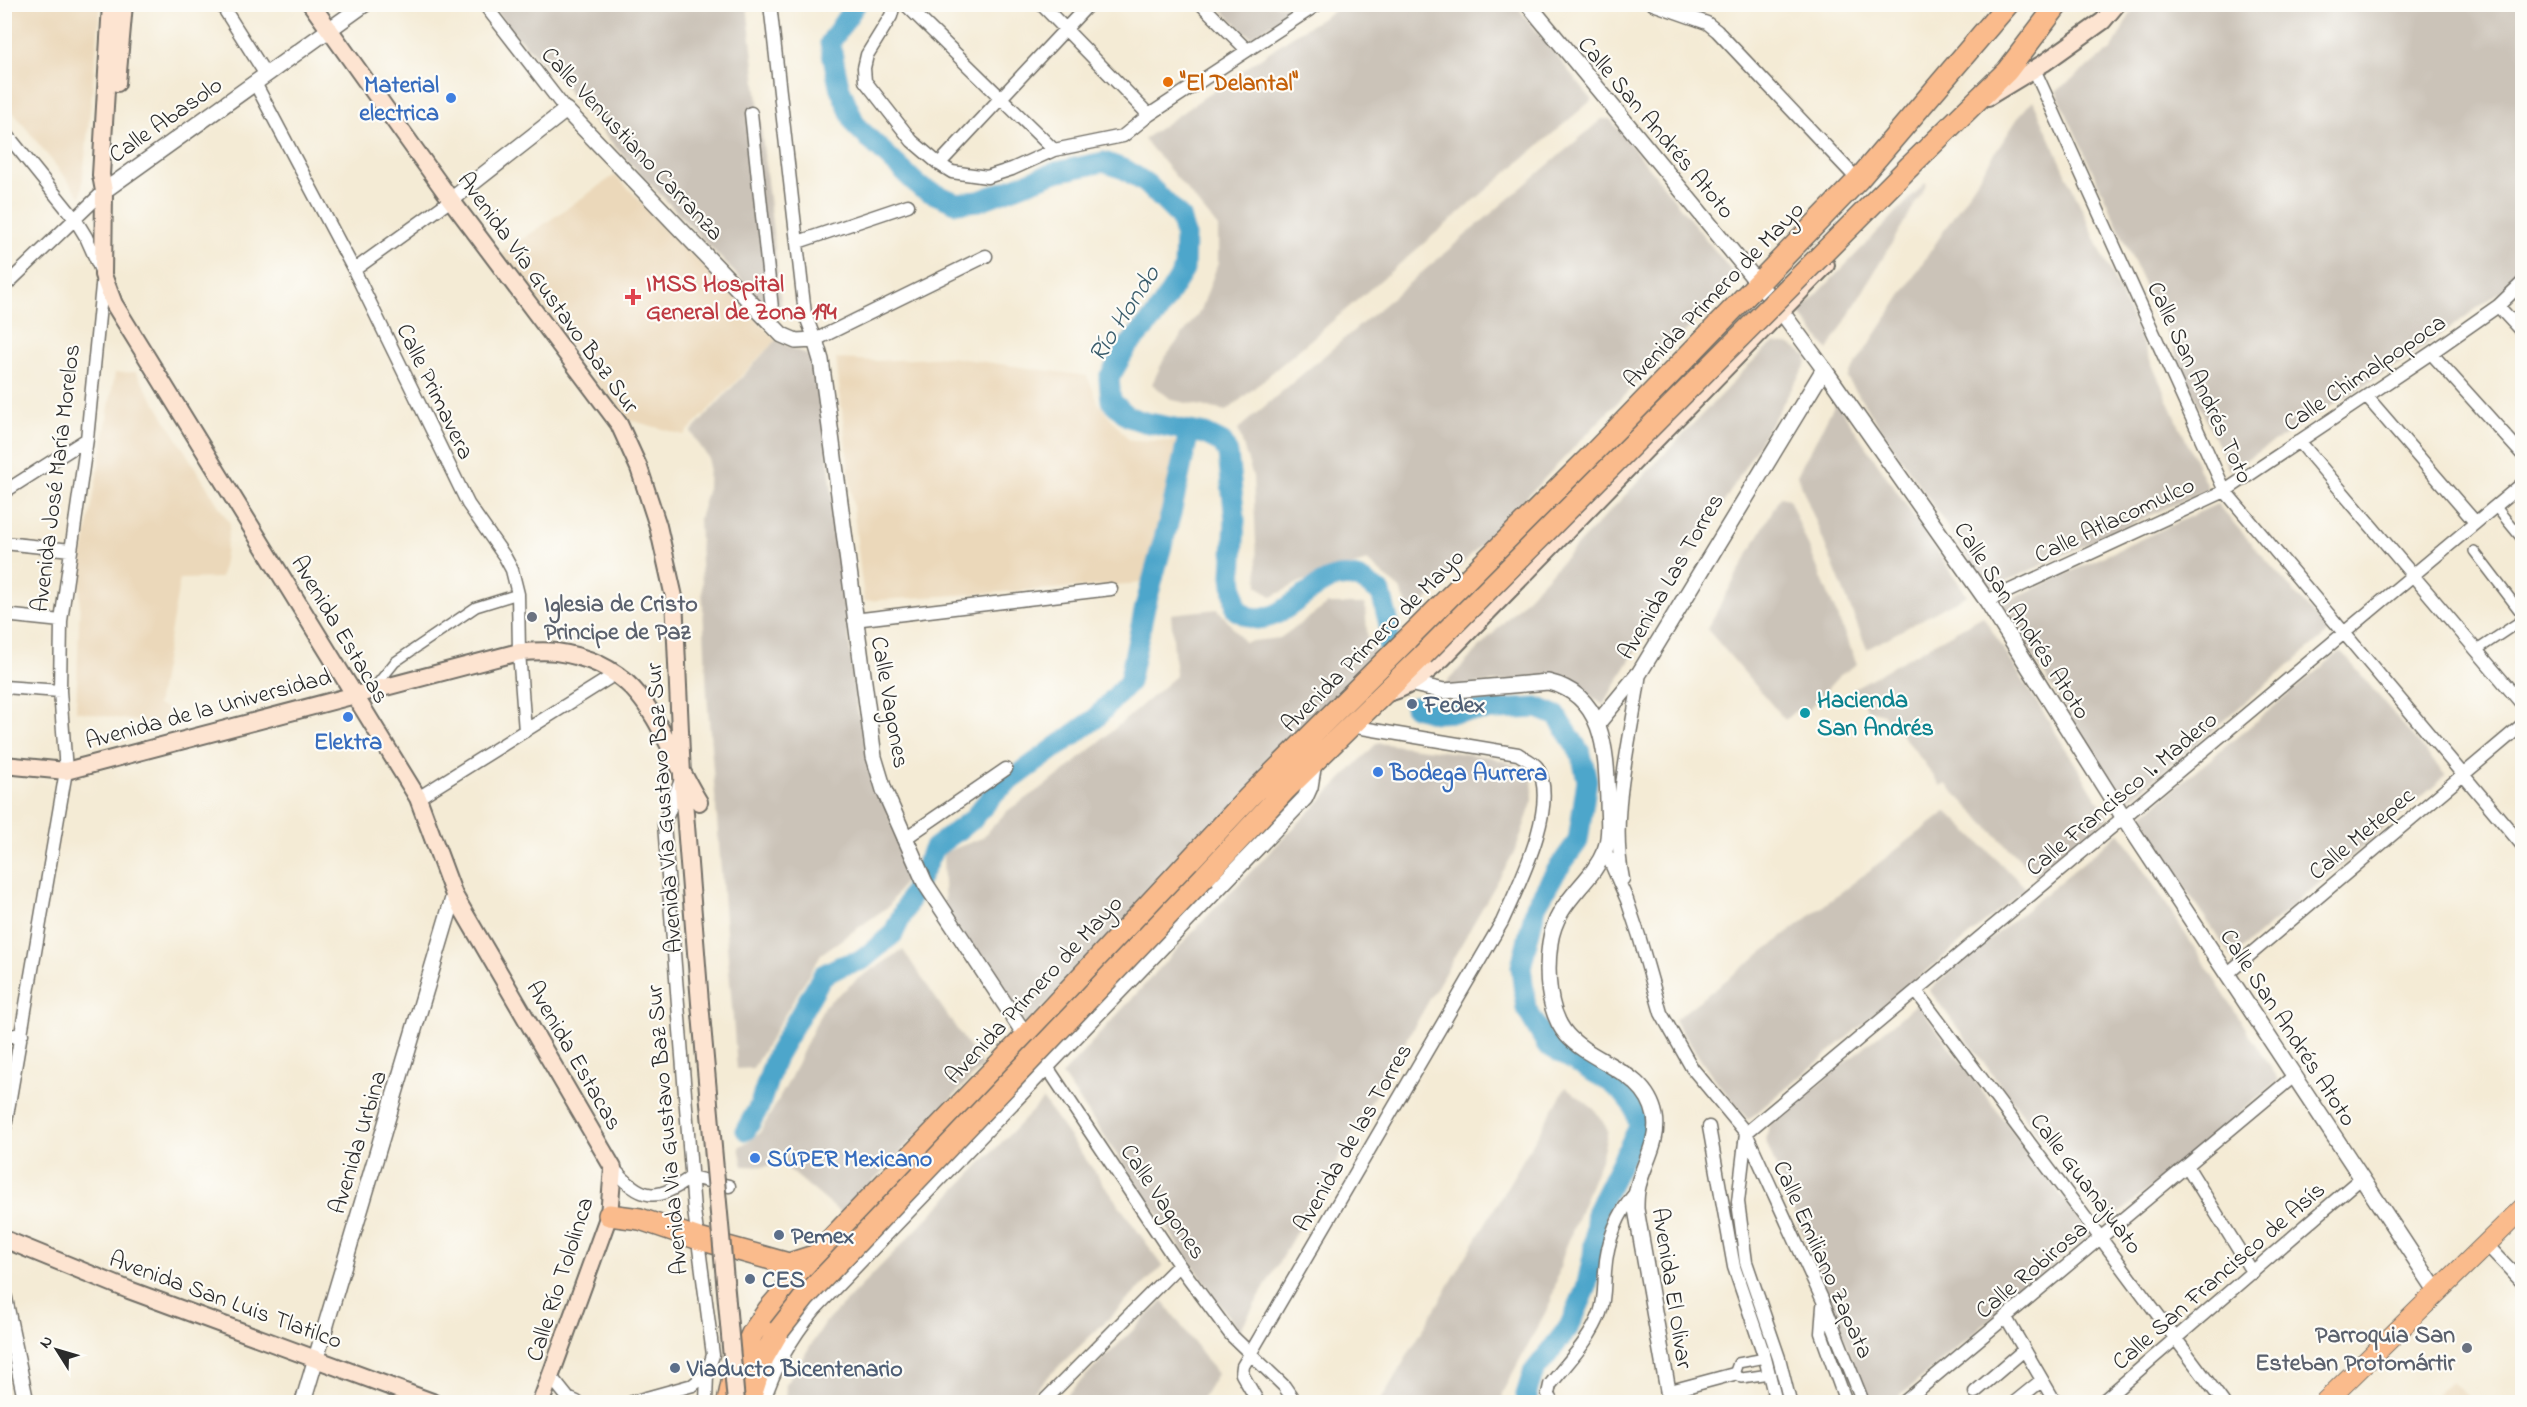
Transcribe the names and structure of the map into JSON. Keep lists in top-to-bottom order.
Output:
{
  "streets": {
    "highway": ["Avenida Primero de Mayo"],
    "main road": [
      "Avenida Vía Gustavo Baz Sur",
      "Avenida José María Morelos",
      "Avenida Estacas",
      "Avenida de la Universidad",
      "Avenida Via Gustavo Baz Sur",
      "Calle Río Tololinca",
      "Avenida San Luis Tlatilco"
    ],
    "street": [
      "Calle Abasolo",
      "Calle San Andrés Atoto",
      "Calle Venustiano Carranza",
      "Calle Chimalpopoca",
      "Calle San Andrés Toto",
      "Calle Primavera",
      "Calle Atlacomulco",
      "Avenida Las Torres",
      "Calle Vagones",
      "Calle Francisco I. Madero",
      "Calle Metepec",
      "Avenida de las Torres",
      "Avenida Urbina",
      "Calle Guanajuato",
      "Calle Emiliano Zapata",
      "Calle Robirosa",
      "Calle San Francisco de Asís",
      "Avenida El Olivar"
    ]
  },
  "crossings": [
    ["Calle Abasolo", "Avenida Vía Gustavo Baz Sur"],
    ["Calle Abasolo", "Calle Primavera"],
    ["Calle Abasolo", "Avenida José María Morelos"],
    ["Calle Abasolo", "Avenida Estacas"],
    ["Calle San Andrés Atoto", "Avenida Primero de Mayo"],
    ["Calle San Andrés Atoto", "Calle Atlacomulco"],
    ["Calle San Andrés Atoto", "Avenida Las Torres"],
    ["Calle San Andrés Atoto", "Calle Francisco I. Madero"],
    ["Calle San Andrés Atoto", "Calle Metepec"],
    ["Calle San Andrés Atoto", "Calle Robirosa"],
    ["Calle San Andrés Atoto", "Calle San Francisco de Asís"],
    ["Calle Venustiano Carranza", "Calle Vagones"],
    ["Avenida Vía Gustavo Baz Sur", "Avenida de la Universidad"],
    ["Avenida Vía Gustavo Baz Sur", "Avenida Via Gustavo Baz Sur"],
    ["Avenida Primero de Mayo", "Calle San Andrés Toto"],
    ["Avenida Primero de Mayo", "Calle Vagones"],
    ["Avenida Primero de Mayo", "Avenida de las Torres"],
    ["Calle Chimalpopoca", "Calle San Andrés Toto"],
    ["Calle Chimalpopoca", "Calle Atlacomulco"],
    ["Calle San Andrés Toto", "Calle Atlacomulco"],
    ["Calle San Andrés Toto", "Calle Francisco I. Madero"],
    ["Calle San Andrés Toto", "Calle Metepec"],
    ["Calle Primavera", "Avenida de la Universidad"],
    ["Avenida José María Morelos", "Avenida Estacas"],
    ["Avenida José María Morelos", "Avenida de la Universidad"],
    ["Avenida Las Torres", "Calle Emiliano Zapata"],
    ["Avenida Estacas", "Avenida de la Universidad"],
    ["Avenida Estacas", "Avenida Urbina"],
    ["Avenida Estacas", "Calle Río Tololinca"],
    ["Calle Vagones", "Avenida de las Torres"],
    ["Avenida de la Universidad", "Avenida Via Gustavo Baz Sur"],
    ["Calle Francisco I. Madero", "Calle Guanajuato"],
    ["Calle Francisco I. Madero", "Calle Emiliano Zapata"],
    ["Avenida Urbina", "Avenida San Luis Tlatilco"],
    ["Calle Guanajuato", "Calle Robirosa"],
    ["Calle Guanajuato", "Calle San Francisco de Asís"],
    ["Calle Emiliano Zapata", "Avenida El Olivar"]
  ],
  "water": ["Río Hondo"],
  "places": {
    "other": [
      "\"El Delantal\"",
      "Material electrica",
      "Iglesia de Cristo Principe de Paz",
      "Fedex",
      "Hacienda San Andrés",
      "Elektra",
      "Bodega Aurrera",
      "SÚPER Mexicano",
      "Pemex",
      "CES",
      "Parroquia San Esteban Protomártir",
      "Viaducto Bicentenario"
    ],
    "health": ["IMSS Hospital General de Zona 194"]
  },
  "north": "top left"
}
